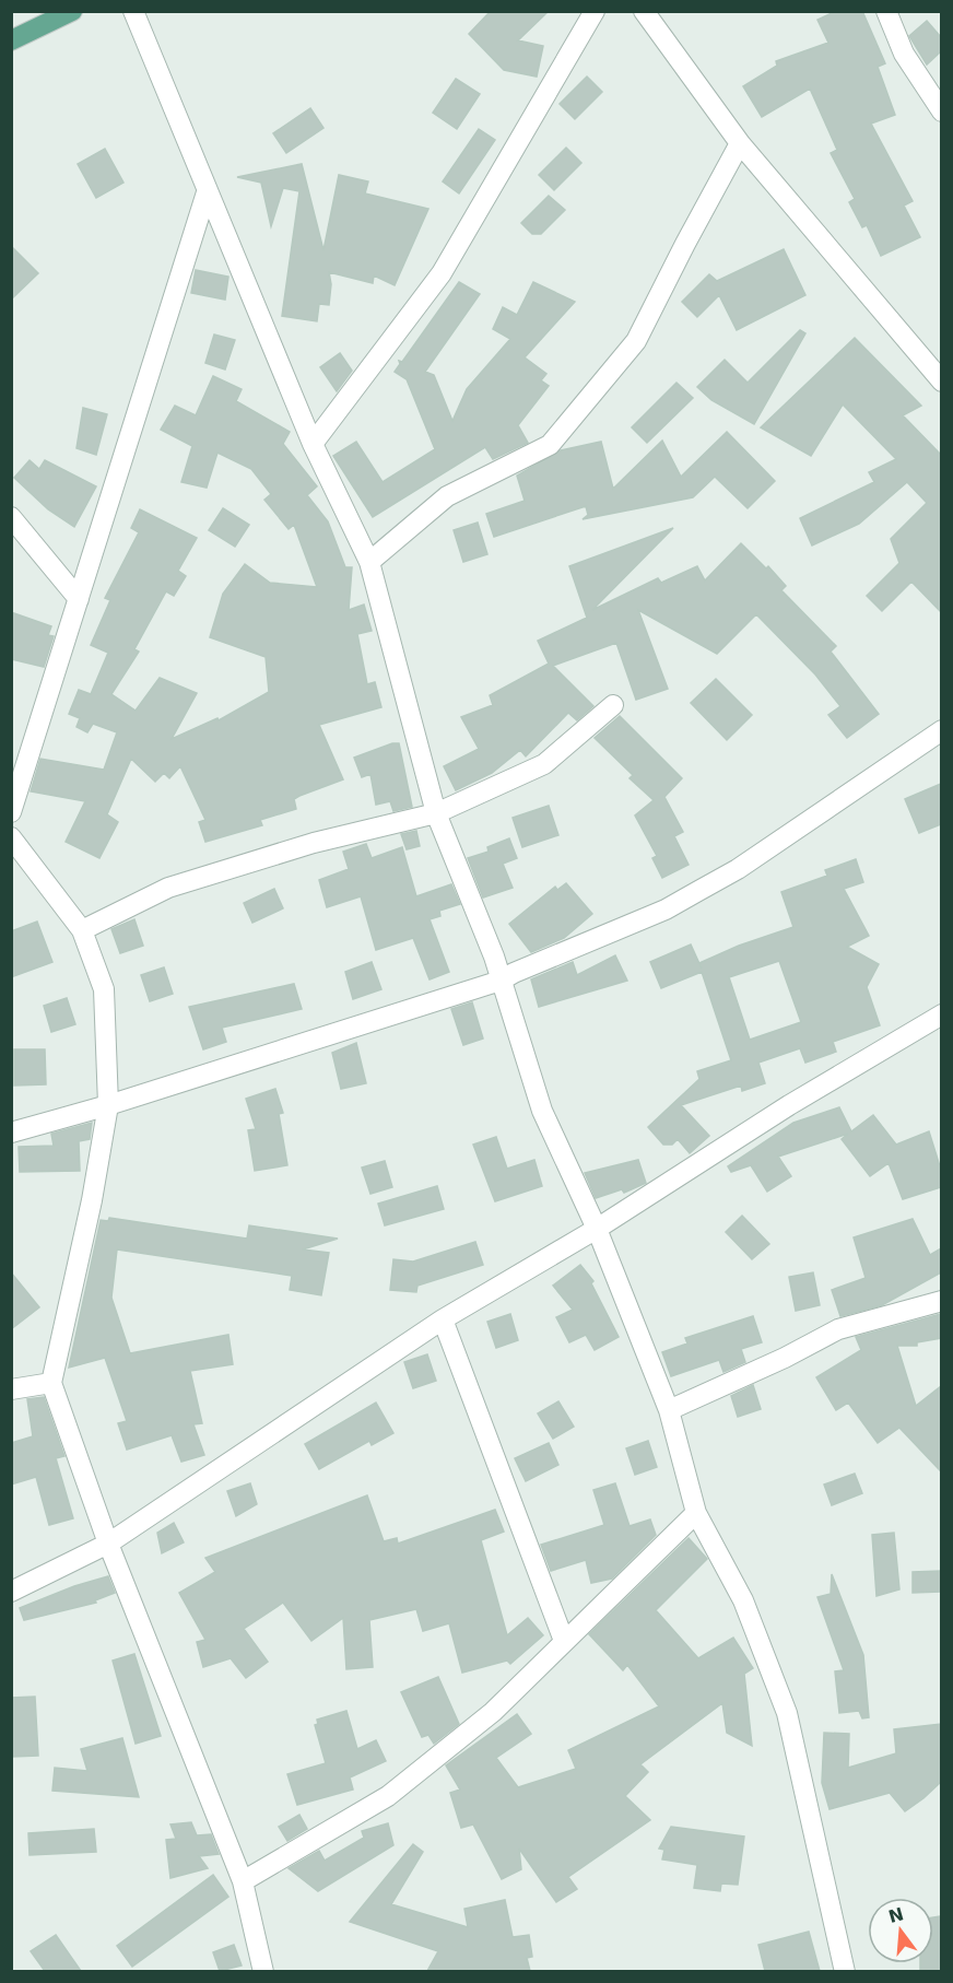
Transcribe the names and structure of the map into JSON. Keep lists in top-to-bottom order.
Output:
{
  "north": "top"
}
